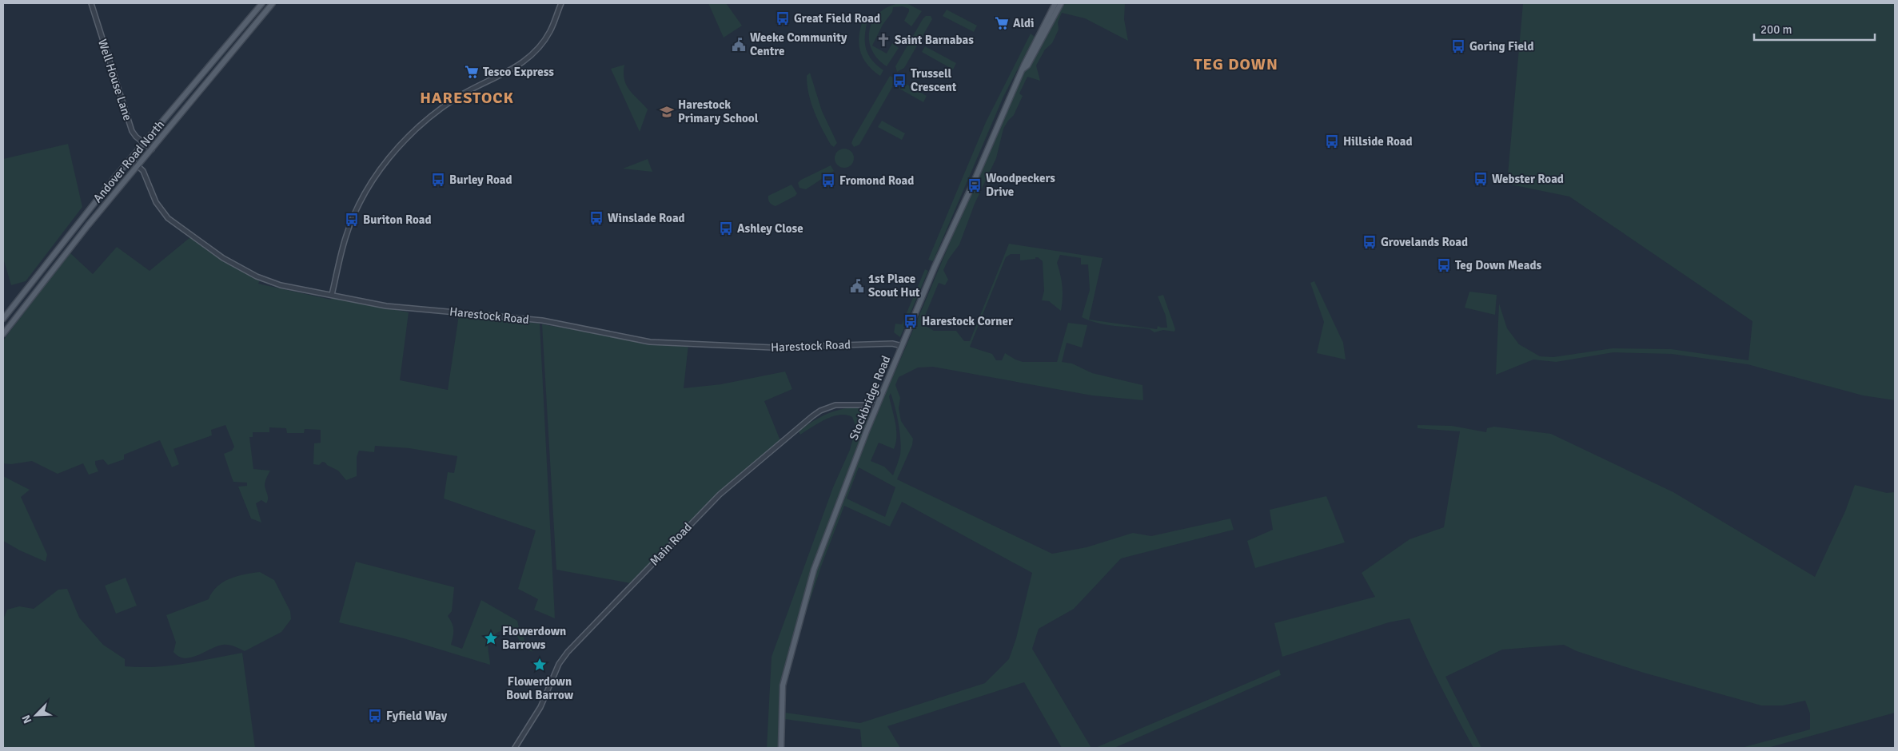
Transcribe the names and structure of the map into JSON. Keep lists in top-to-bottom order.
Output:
{
  "streets": {
    "main road": ["Andover Road North", "Stockbridge Road"],
    "street": ["Well House Lane", "Harestock Road", "Main Road"]
  },
  "crossings": [
    ["Well House Lane", "Andover Road North"],
    ["Andover Road North", "Harestock Road"],
    ["Harestock Road", "Stockbridge Road"],
    ["Stockbridge Road", "Main Road"]
  ],
  "districts": ["TEG DOWN", "HARESTOCK"],
  "places": {
    "bus stop": [
      "Great Field Road",
      "Goring Field",
      "Trussell Crescent",
      "Hillside Road",
      "Webster Road",
      "Burley Road",
      "Fromond Road",
      "Woodpeckers Drive",
      "Winslade Road",
      "Buriton Road",
      "Ashley Close",
      "Grovelands Road",
      "Teg Down Meads",
      "Harestock Corner",
      "Fyfield Way"
    ],
    "supermarket": ["Aldi", "Tesco Express"],
    "church": ["Saint Barnabas"],
    "public building": ["Weeke Community Centre", "1st Place Scout Hut"],
    "school or university": ["Harestock Primary School"],
    "place": ["Flowerdown Barrows", "Flowerdown Bowl Barrow"]
  },
  "scale_bar": "200 m",
  "north": "bottom left"
}
